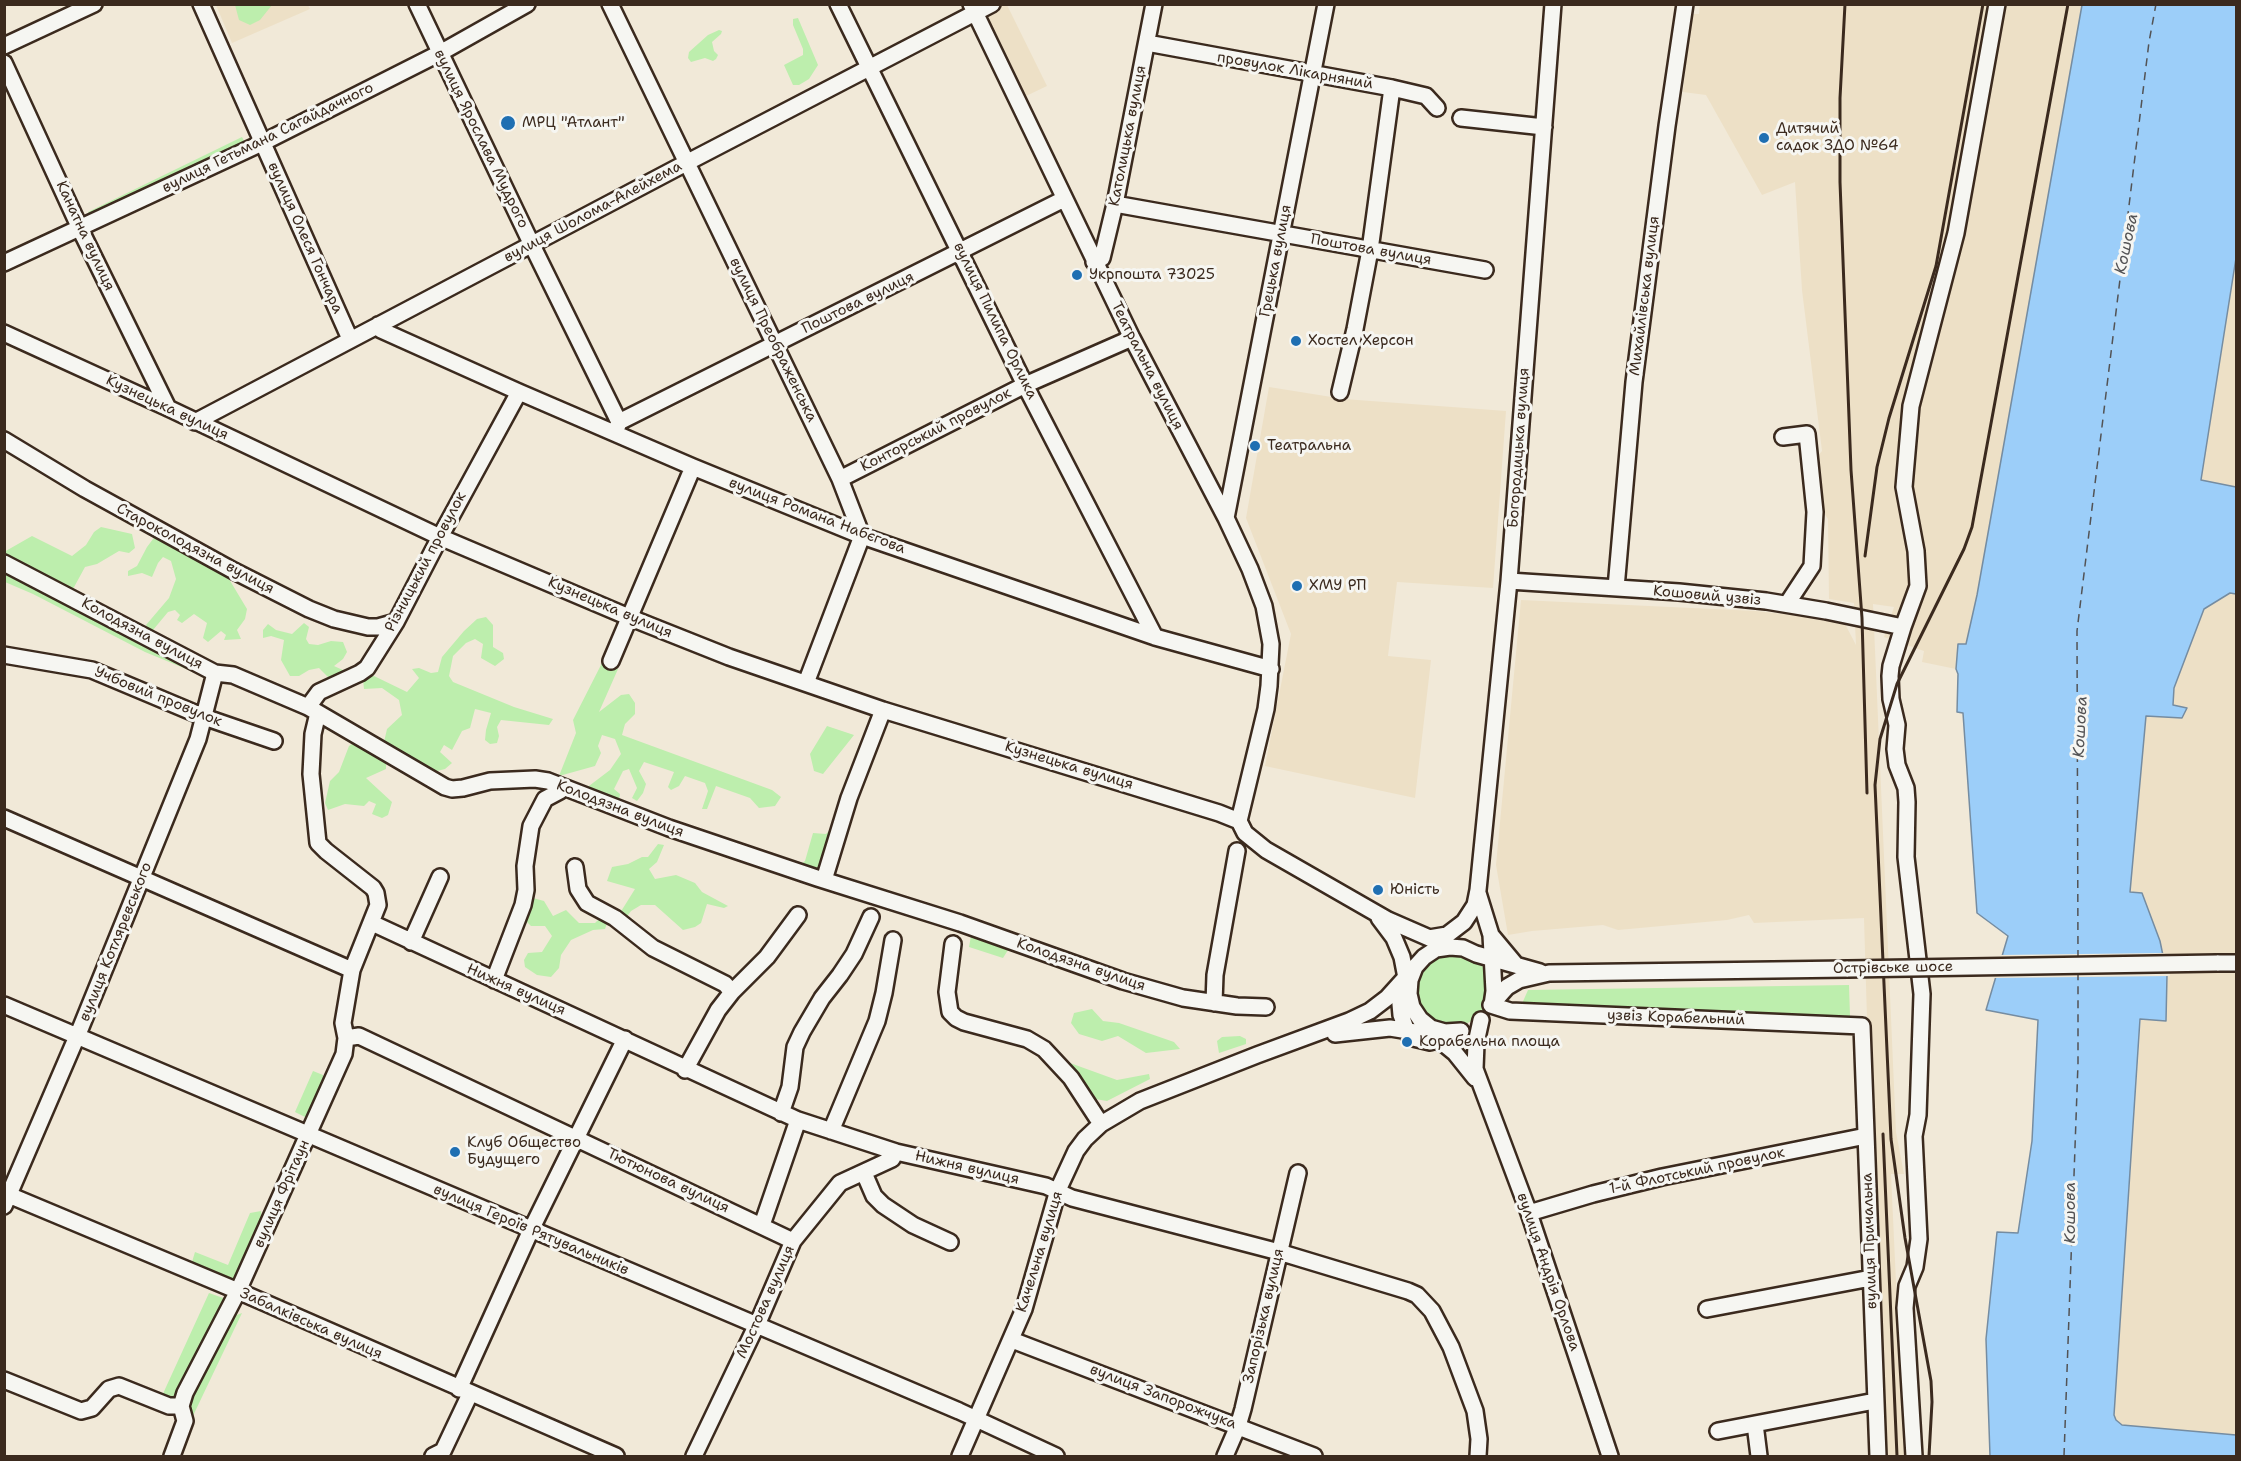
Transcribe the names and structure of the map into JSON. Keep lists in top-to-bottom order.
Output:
{
  "streets": {
    "street": [
      "провулок Лікарняний",
      "Католицька вулиця",
      "вулиця Гетьмана Сагайдачного",
      "вулиця Ярослава Мудрого",
      "вулиця Шолома-Алейхема",
      "Канатна вулиця",
      "вулиця Олеся Гончара",
      "Поштова вулиця",
      "Грецька вулиця",
      "Михайлівська вулиця",
      "вулиця Пилипа Орлика",
      "вулиця Преображенська",
      "Театральна вулиця",
      "Кузнецька вулиця",
      "Конторський провулок",
      "Богородицька вулиця",
      "вулиця Романа Набєгова",
      "Староколодязна вулиця",
      "Різницький провулок",
      "Кошовий узвіз",
      "Колодязна вулиця",
      "Учбовий провулок",
      "вулиця Котляревського",
      "Острівське шосе",
      "Нижня вулиця",
      "узвіз Корабельний",
      "1-й Флотський провулок",
      "Тютюнова вулиця",
      "вулиця Фрітаун",
      "вулиця Героїв Рятувальників",
      "вулиця Причальна",
      "Качельна вулиця",
      "вулиця Андрія Орлова",
      "Мостова вулиця",
      "Запорізька вулиця",
      "Забалківська вулиця",
      "вулиця Запорожчука"
    ]
  },
  "crossings": [
    ["провулок Лікарняний", "Католицька вулиця"],
    ["провулок Лікарняний", "Грецька вулиця"],
    ["Католицька вулиця", "Поштова вулиця"],
    ["Католицька вулиця", "Театральна вулиця"],
    ["вулиця Гетьмана Сагайдачного", "вулиця Ярослава Мудрого"],
    ["вулиця Гетьмана Сагайдачного", "Канатна вулиця"],
    ["вулиця Гетьмана Сагайдачного", "вулиця Олеся Гончара"],
    ["вулиця Ярослава Мудрого", "вулиця Шолома-Алейхема"],
    ["вулиця Ярослава Мудрого", "Поштова вулиця"],
    ["вулиця Ярослава Мудрого", "вулиця Романа Набєгова"],
    ["вулиця Шолома-Алейхема", "вулиця Олеся Гончара"],
    ["вулиця Шолома-Алейхема", "вулиця Пилипа Орлика"],
    ["вулиця Шолома-Алейхема", "вулиця Преображенська"],
    ["вулиця Шолома-Алейхема", "Театральна вулиця"],
    ["вулиця Шолома-Алейхема", "Кузнецька вулиця"],
    ["вулиця Шолома-Алейхема", "вулиця Романа Набєгова"],
    ["Канатна вулиця", "Кузнецька вулиця"],
    ["Поштова вулиця", "Грецька вулиця"],
    ["Поштова вулиця", "вулиця Пилипа Орлика"],
    ["Поштова вулиця", "вулиця Преображенська"],
    ["Поштова вулиця", "Театральна вулиця"],
    ["Поштова вулиця", "вулиця Романа Набєгова"],
    ["Грецька вулиця", "Театральна вулиця"],
    ["Михайлівська вулиця", "Кошовий узвіз"],
    ["вулиця Пилипа Орлика", "Конторський провулок"],
    ["вулиця Пилипа Орлика", "вулиця Романа Набєгова"],
    ["вулиця Преображенська", "Конторський провулок"],
    ["вулиця Преображенська", "вулиця Романа Набєгова"],
    ["Театральна вулиця", "Кузнецька вулиця"],
    ["Театральна вулиця", "Конторський провулок"],
    ["Театральна вулиця", "вулиця Романа Набєгова"],
    ["Кузнецька вулиця", "Різницький провулок"],
    ["Богородицька вулиця", "Кошовий узвіз"],
    ["Богородицька вулиця", "Острівське шосе"],
    ["Богородицька вулиця", "узвіз Корабельний"],
    ["Богородицька вулиця", "Качельна вулиця"],
    ["вулиця Романа Набєгова", "Різницький провулок"],
    ["Староколодязна вулиця", "Різницький провулок"],
    ["Різницький провулок", "Колодязна вулиця"],
    ["Колодязна вулиця", "вулиця Котляревського"],
    ["Учбовий провулок", "вулиця Котляревського"],
    ["вулиця Котляревського", "вулиця Героїв Рятувальників"],
    ["вулиця Котляревського", "Забалківська вулиця"],
    ["Острівське шосе", "узвіз Корабельний"],
    ["Острівське шосе", "Качельна вулиця"],
    ["Острівське шосе", "вулиця Андрія Орлова"],
    ["Нижня вулиця", "вулиця Фрітаун"],
    ["Нижня вулиця", "Качельна вулиця"],
    ["Нижня вулиця", "Мостова вулиця"],
    ["Нижня вулиця", "Запорізька вулиця"],
    ["узвіз Корабельний", "вулиця Причальна"],
    ["1-й Флотський провулок", "вулиця Причальна"],
    ["1-й Флотський провулок", "вулиця Андрія Орлова"],
    ["Тютюнова вулиця", "вулиця Фрітаун"],
    ["Тютюнова вулиця", "Мостова вулиця"],
    ["вулиця Фрітаун", "вулиця Героїв Рятувальників"],
    ["вулиця Фрітаун", "Забалківська вулиця"],
    ["вулиця Героїв Рятувальників", "Качельна вулиця"],
    ["вулиця Героїв Рятувальників", "Мостова вулиця"],
    ["Качельна вулиця", "вулиця Андрія Орлова"],
    ["Качельна вулиця", "вулиця Запорожчука"],
    ["Запорізька вулиця", "вулиця Запорожчука"]
  ],
  "water": ["Кошова"],
  "places": [
    "МРЦ \"Атлант\"",
    "Дитячий садок ЗДО №64",
    "Укрпошта 73025",
    "Хостел Херсон",
    "Театральна",
    "ХМУ РП",
    "Юність",
    "Корабельна площа",
    "Клуб Общество Будущего"
  ]
}
